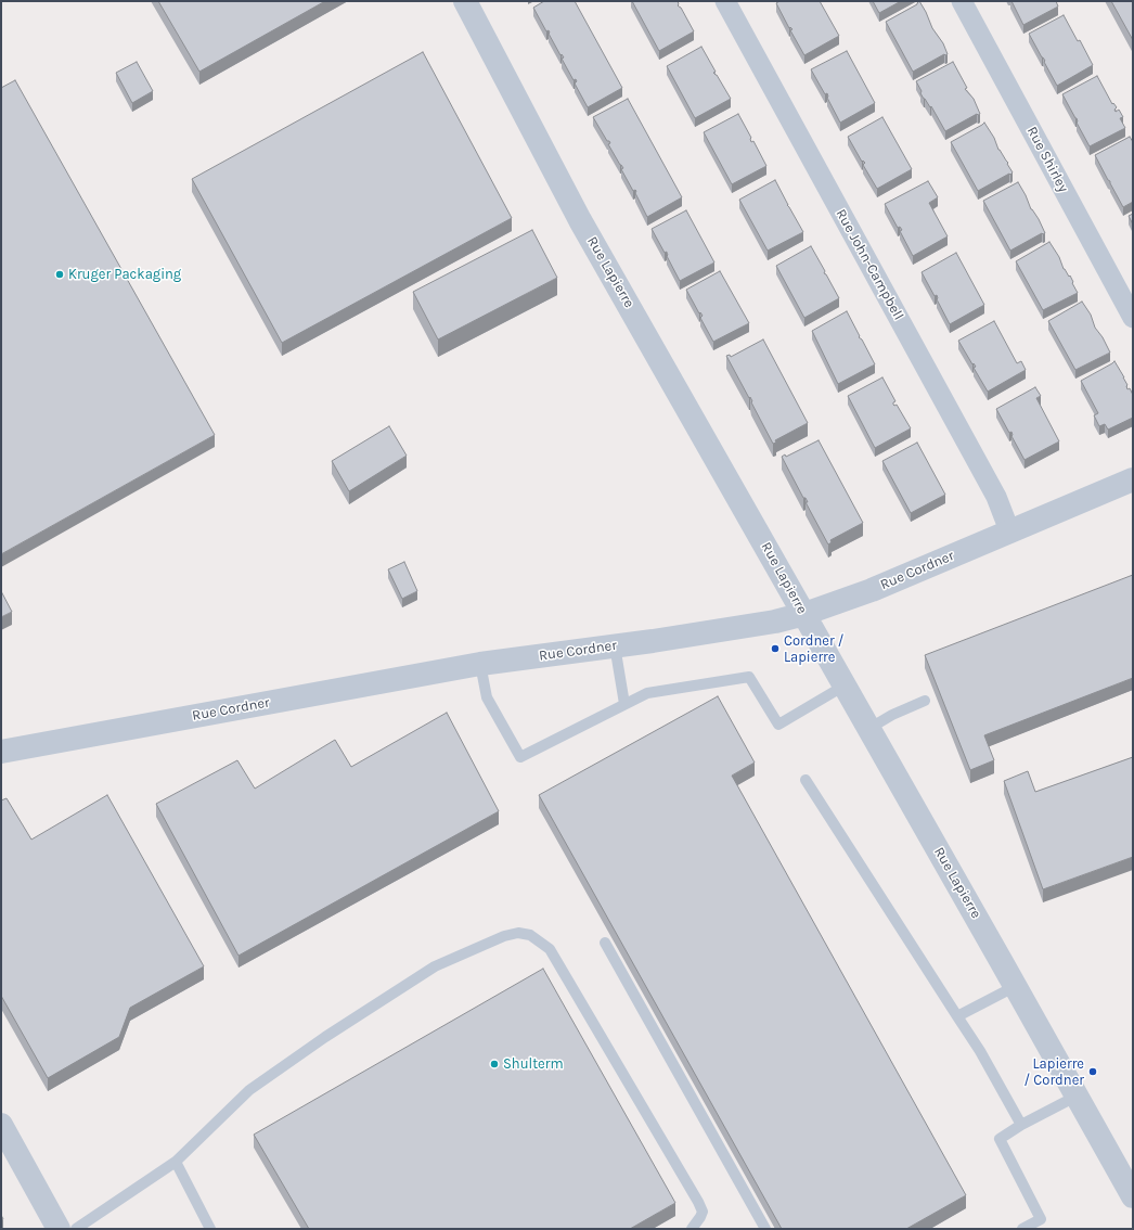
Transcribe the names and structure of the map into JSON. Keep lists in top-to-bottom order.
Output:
{
  "streets": {
    "street": [
      "Rue Shirley",
      "Rue John-Campbell",
      "Rue Lapierre",
      "Rue Cordner"
    ]
  },
  "crossings": [
    ["Rue John-Campbell", "Rue Cordner"],
    ["Rue Lapierre", "Rue Cordner"]
  ],
  "places": [
    "Kruger Packaging",
    "Cordner / Lapierre",
    "Shulterm",
    "Lapierre / Cordner"
  ]
}
